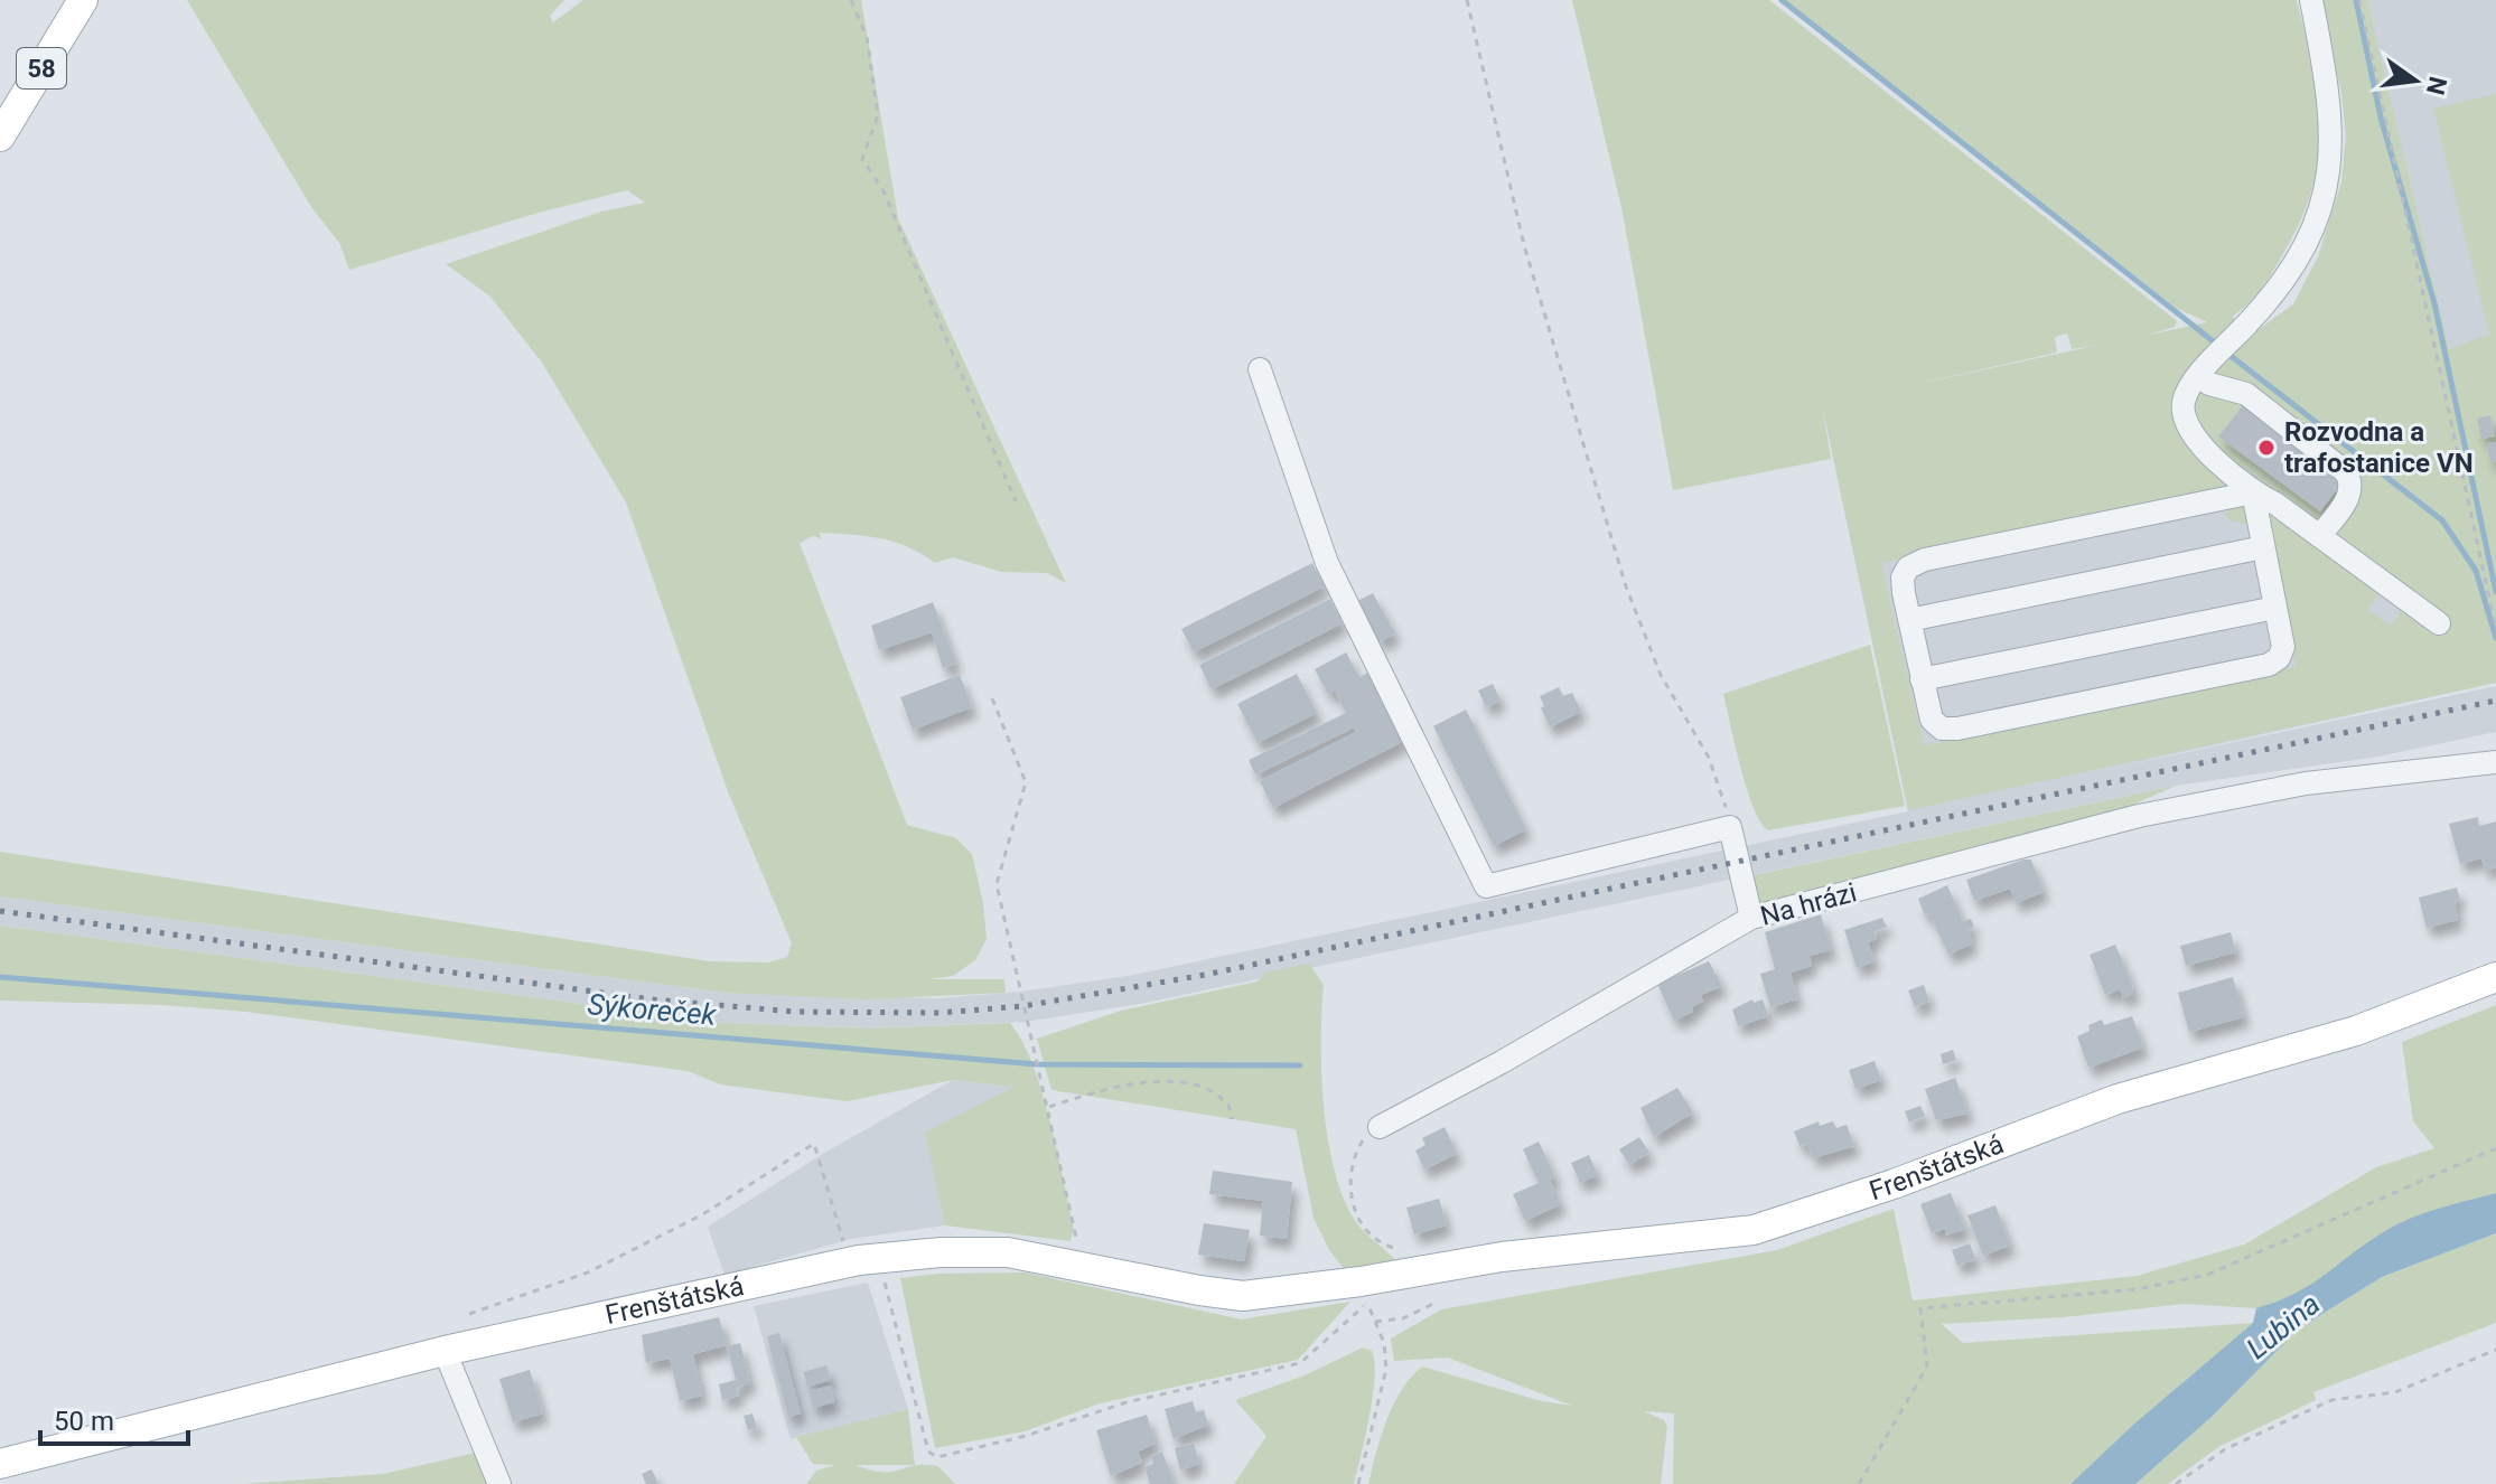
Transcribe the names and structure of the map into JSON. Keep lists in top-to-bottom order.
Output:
{
  "streets": {
    "main road": ["58", "Frenštátská"],
    "street": ["Na hrázi"]
  },
  "water": ["Sýkoreček", "Lubina"],
  "places": ["Rozvodna a trafostanice VN"],
  "scale_bar": "50 m",
  "north": "right"
}
